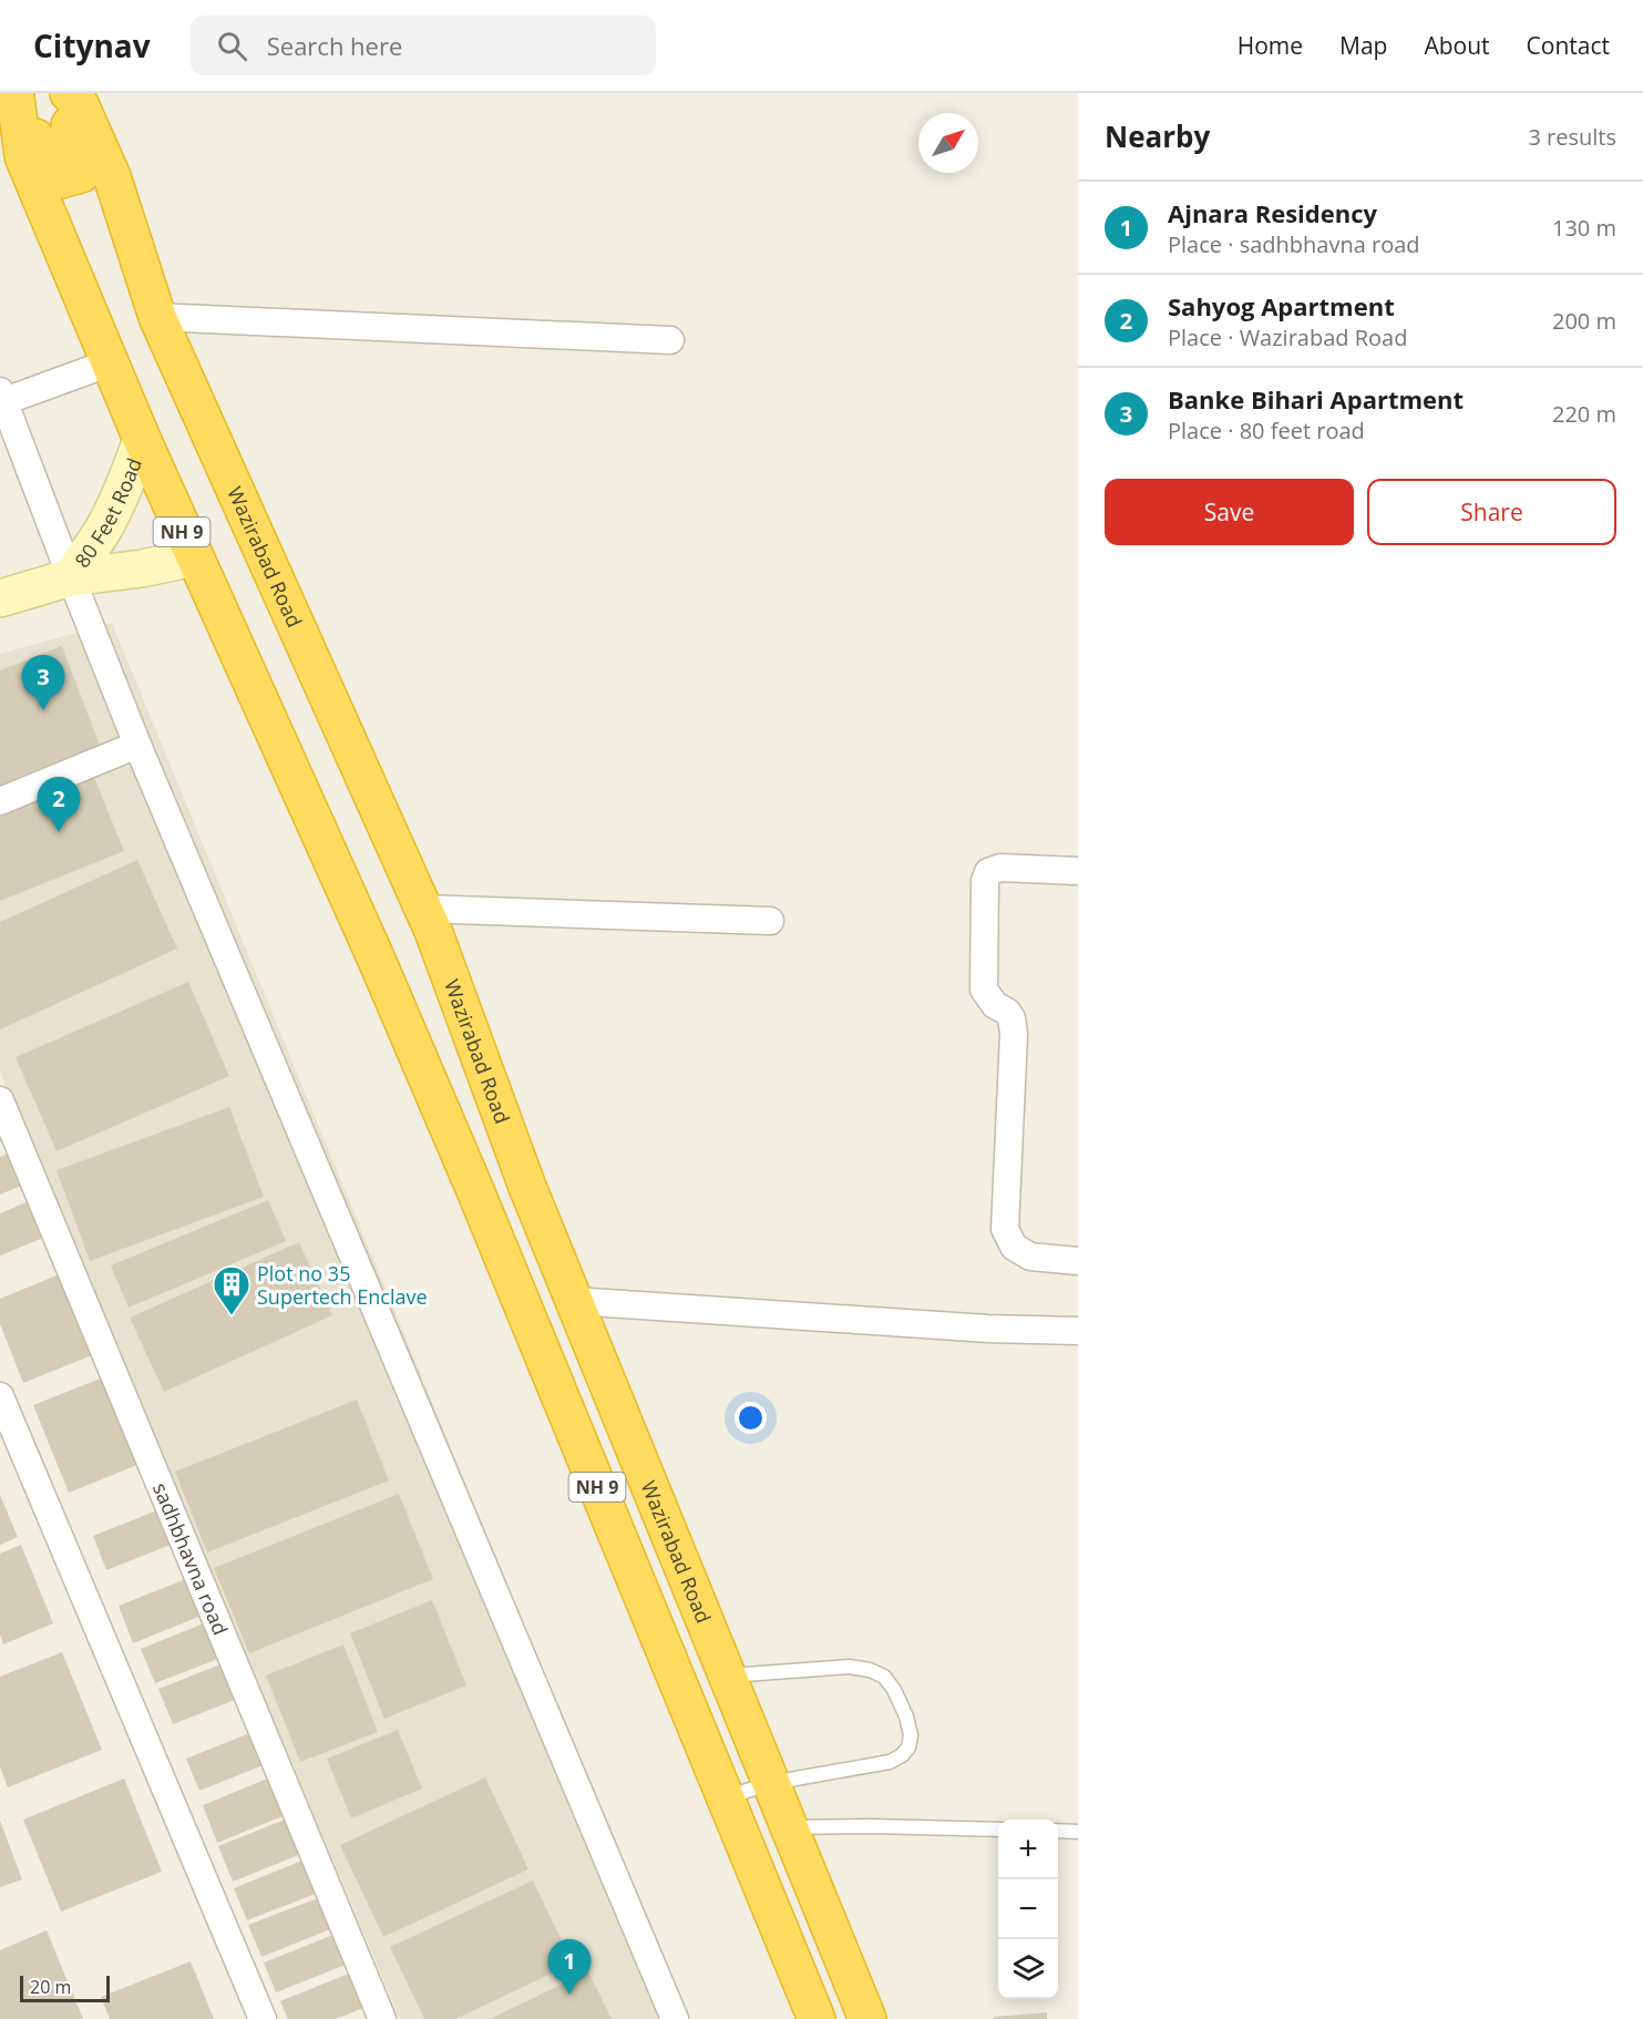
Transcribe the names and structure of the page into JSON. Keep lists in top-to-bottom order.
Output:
{
  "streets": {
    "highway": ["NH 9", "Wazirabad Road"],
    "street": ["80 Feet Road", "sadhbhavna road"]
  },
  "crossings": [
    ["80 Feet Road", "NH 9"]
  ],
  "places": {
    "building": ["Plot no 35 Supertech Enclave"]
  },
  "scale_bar": "20 m",
  "north": "top right",
  "page": {
    "header": "Citynav",
    "search": "Search here",
    "nav": [
      "Home",
      "Map",
      "About",
      "Contact"
    ],
    "heading": ["Nearby", "3 results"],
    "list": [
      {
        "mark": "1",
        "name": "Ajnara Residency",
        "note": "Place · sadhbhavna road",
        "value": "130 m"
      },
      {
        "mark": "2",
        "name": "Sahyog Apartment",
        "note": "Place · Wazirabad Road",
        "value": "200 m"
      },
      {
        "mark": "3",
        "name": "Banke Bihari Apartment",
        "note": "Place · 80 feet road",
        "value": "220 m"
      }
    ],
    "buttons": ["Save", "Share"],
    "pins": ["3", "2", "1"],
    "map_buttons": ["+", "−"],
    "scale": "20 m"
  }
}
